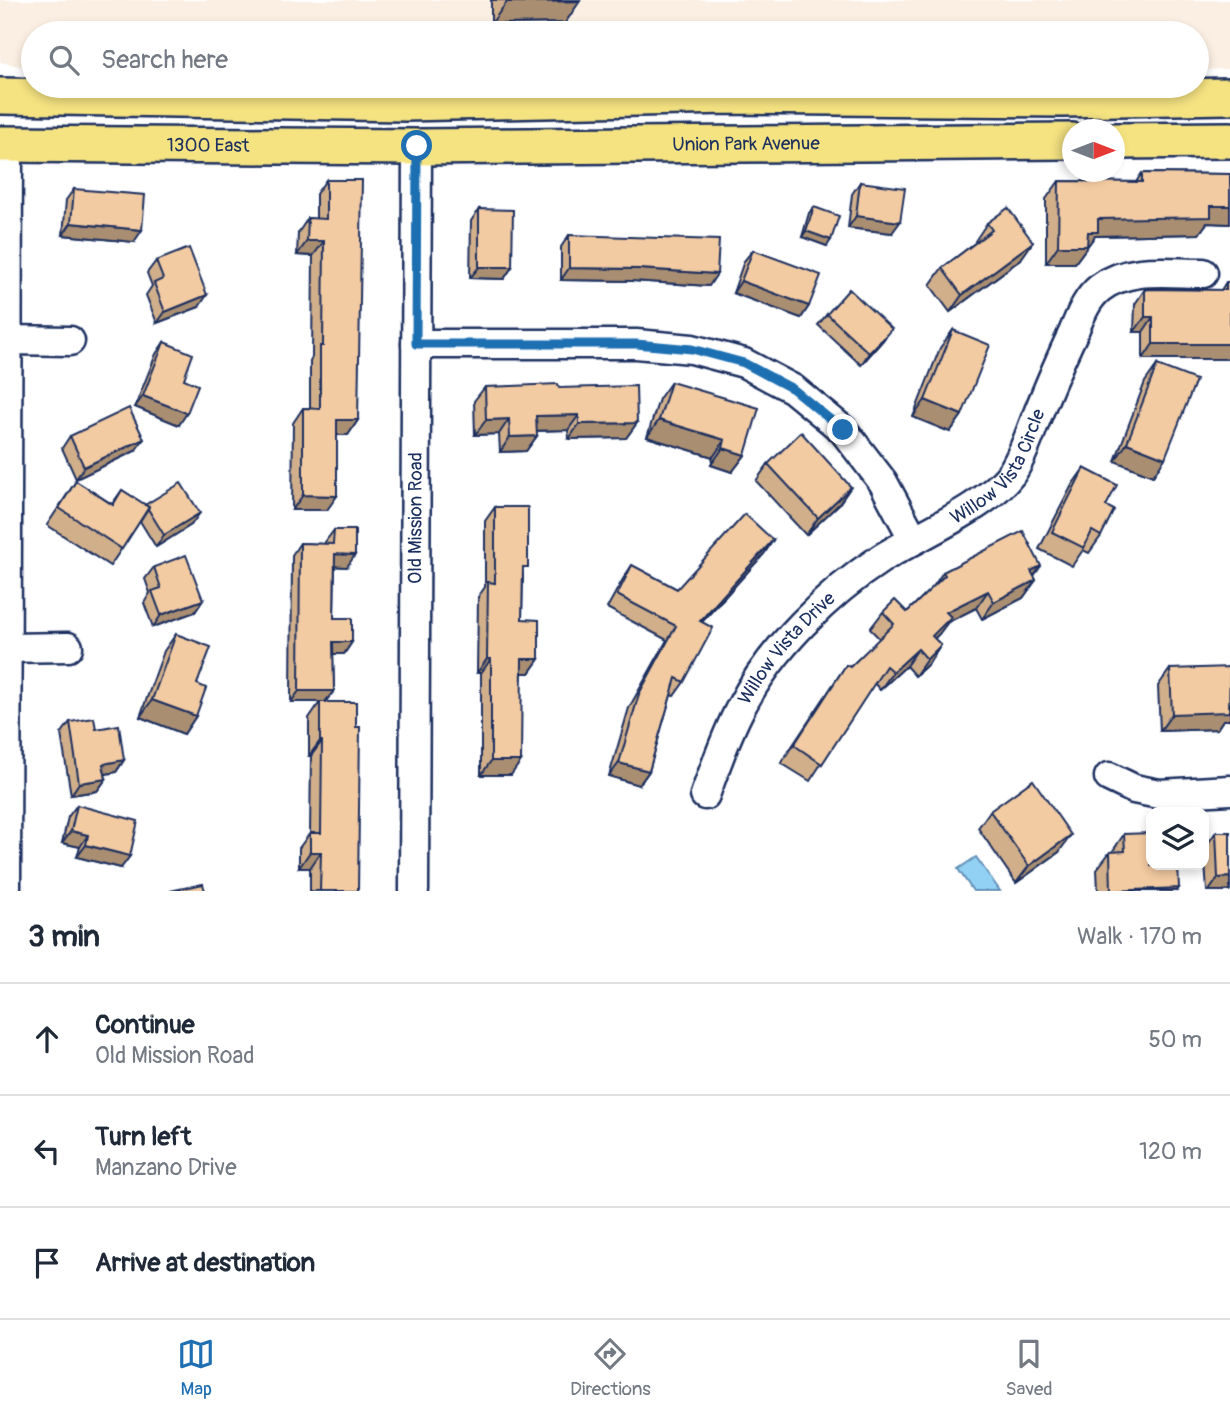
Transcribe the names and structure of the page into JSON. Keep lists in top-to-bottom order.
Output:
{
  "streets": {
    "main road": ["Union Park Avenue", "1300 East"],
    "street": ["Willow Vista Circle", "Old Mission Road", "Willow Vista Drive"]
  },
  "crossings": [
    ["Union Park Avenue", "1300 East"],
    ["Union Park Avenue", "Old Mission Road"],
    ["1300 East", "Old Mission Road"],
    ["Willow Vista Circle", "Willow Vista Drive"]
  ],
  "north": "right",
  "page": {
    "search": "Search here",
    "heading": ["3 min", "Walk · 170 m"],
    "list": [
      ["Continue", "Old Mission Road", "50 m"],
      ["Turn left", "Manzano Drive", "120 m"],
      "Arrive at destination"
    ],
    "nav": ["Map", "Directions", "Saved"]
  }
}
